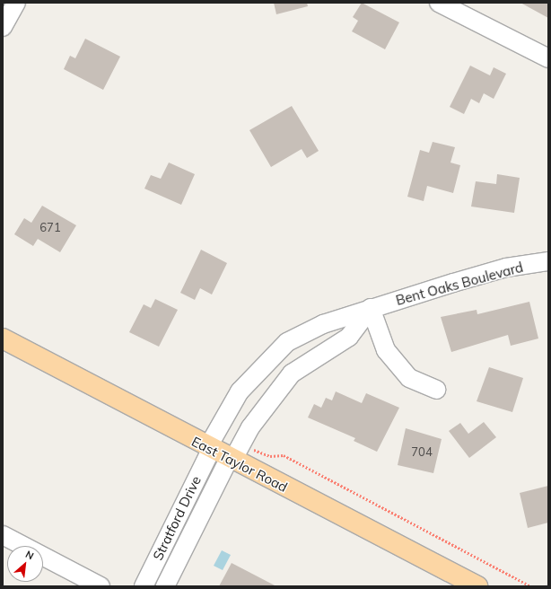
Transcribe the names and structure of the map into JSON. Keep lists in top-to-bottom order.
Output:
{
  "streets": {
    "main road": ["East Taylor Road"],
    "street": ["Bent Oaks Boulevard", "Stratford Drive"]
  },
  "crossings": [
    ["Bent Oaks Boulevard", "East Taylor Road"],
    ["Bent Oaks Boulevard", "Stratford Drive"],
    ["East Taylor Road", "Stratford Drive"]
  ],
  "house_numbers": ["671", "704"],
  "north": "top right"
}
